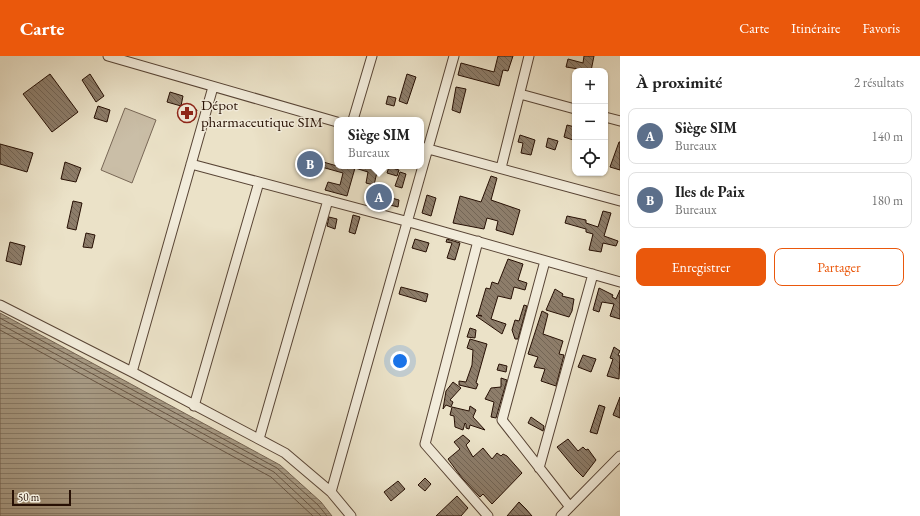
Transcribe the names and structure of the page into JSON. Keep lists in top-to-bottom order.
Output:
{
  "places": {
    "pharmacy": ["Dépot pharmaceutique SIM"]
  },
  "scale_bar": "50 m",
  "page": {
    "header": "Carte",
    "nav": ["Carte", "Itinéraire", "Favoris"],
    "heading": ["À proximité", "2 résultats"],
    "map_buttons": ["+", "−"],
    "list": [
      {
        "mark": "A",
        "name": "Siège SIM",
        "note": "Bureaux",
        "value": "140 m"
      },
      {
        "mark": "B",
        "name": "Iles de Paix",
        "note": "Bureaux",
        "value": "180 m"
      }
    ],
    "popup": ["Siège SIM", "Bureaux"],
    "pins": ["B", "A"],
    "buttons": ["Enregistrer", "Partager"],
    "scale": "50 m"
  }
}
